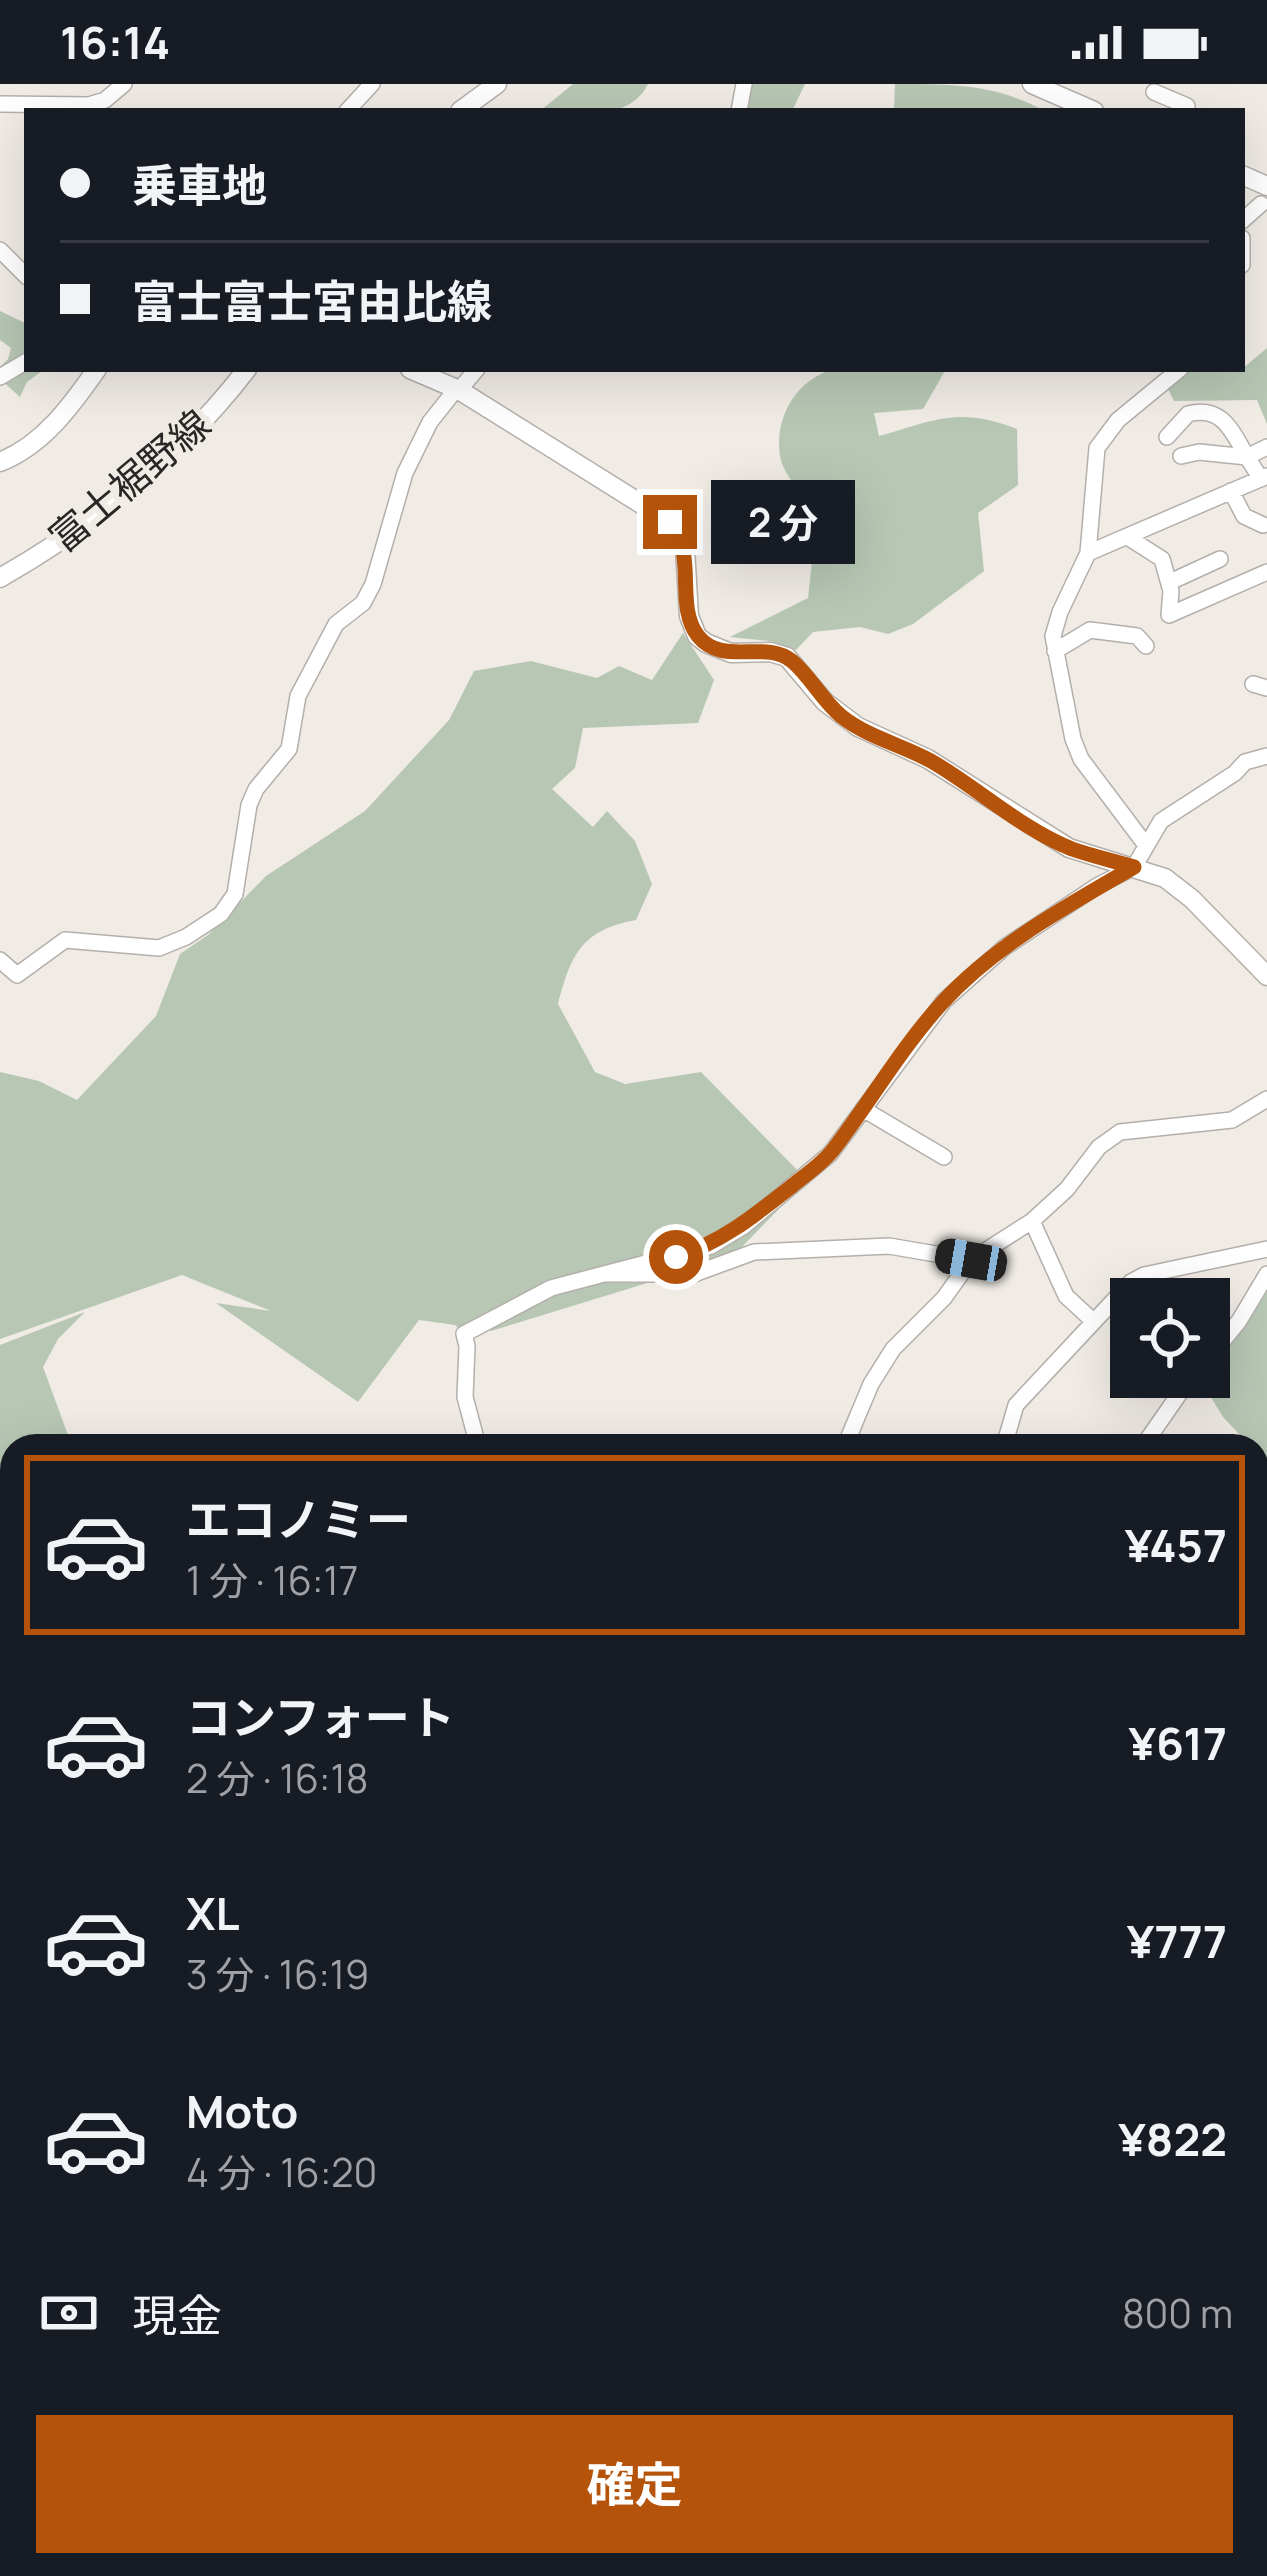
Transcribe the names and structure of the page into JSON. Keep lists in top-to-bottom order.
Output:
{
  "streets": {
    "main road": ["富士裾野線"]
  },
  "page": {
    "status": "16:14",
    "banner": ["乗車地", "富士富士宮由比線"],
    "bubble": "2 分",
    "list": [
      {
        "name": "エコノミー",
        "note": "1 分 · 16:17",
        "value": "¥457"
      },
      {
        "name": "コンフォート",
        "note": "2 分 · 16:18",
        "value": "¥617"
      },
      {
        "name": "XL",
        "note": "3 分 · 16:19",
        "value": "¥777"
      },
      {
        "name": "Moto",
        "note": "4 分 · 16:20",
        "value": "¥822"
      }
    ],
    "pay": ["現金", "800 m"],
    "buttons": "確定"
  }
}
